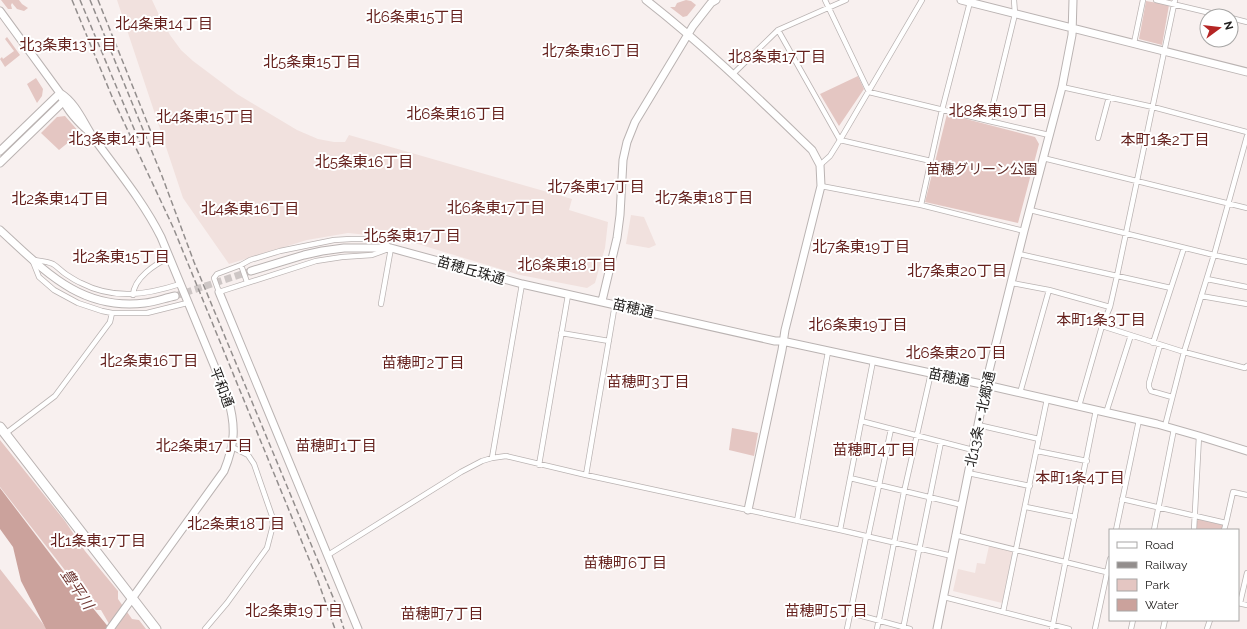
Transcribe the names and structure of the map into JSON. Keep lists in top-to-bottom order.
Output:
{
  "streets": {
    "street": [
      "苗穂丘珠通",
      "苗穂通",
      "平和通",
      "北13条・北郷通"
    ]
  },
  "crossings": [
    ["苗穂丘珠通", "苗穂通"],
    ["苗穂通", "北13条・北郷通"]
  ],
  "districts": [
    "北6条東15丁目",
    "北4条東14丁目",
    "北3条東13丁目",
    "北7条東16丁目",
    "北8条東17丁目",
    "北5条東15丁目",
    "北8条東19丁目",
    "北6条東16丁目",
    "北4条東15丁目",
    "北3条東14丁目",
    "本町1条2丁目",
    "北5条東16丁目",
    "北7条東17丁目",
    "北7条東18丁目",
    "北2条東14丁目",
    "北6条東17丁目",
    "北4条東16丁目",
    "北5条東17丁目",
    "北7条東19丁目",
    "北2条東15丁目",
    "北6条東18丁目",
    "北7条東20丁目",
    "本町1条3丁目",
    "北6条東19丁目",
    "北6条東20丁目",
    "北2条東16丁目",
    "苗穂町2丁目",
    "苗穂町3丁目",
    "北2条東17丁目",
    "苗穂町1丁目",
    "苗穂町4丁目",
    "本町1条4丁目",
    "北2条東18丁目",
    "北1条東17丁目",
    "苗穂町6丁目",
    "北2条東19丁目",
    "苗穂町5丁目",
    "苗穂町7丁目"
  ],
  "water": ["豊平川"],
  "parks": ["苗穂グリーン公園"],
  "legend": [
    "Road",
    "Railway",
    "Park",
    "Water"
  ],
  "north": "right"
}
